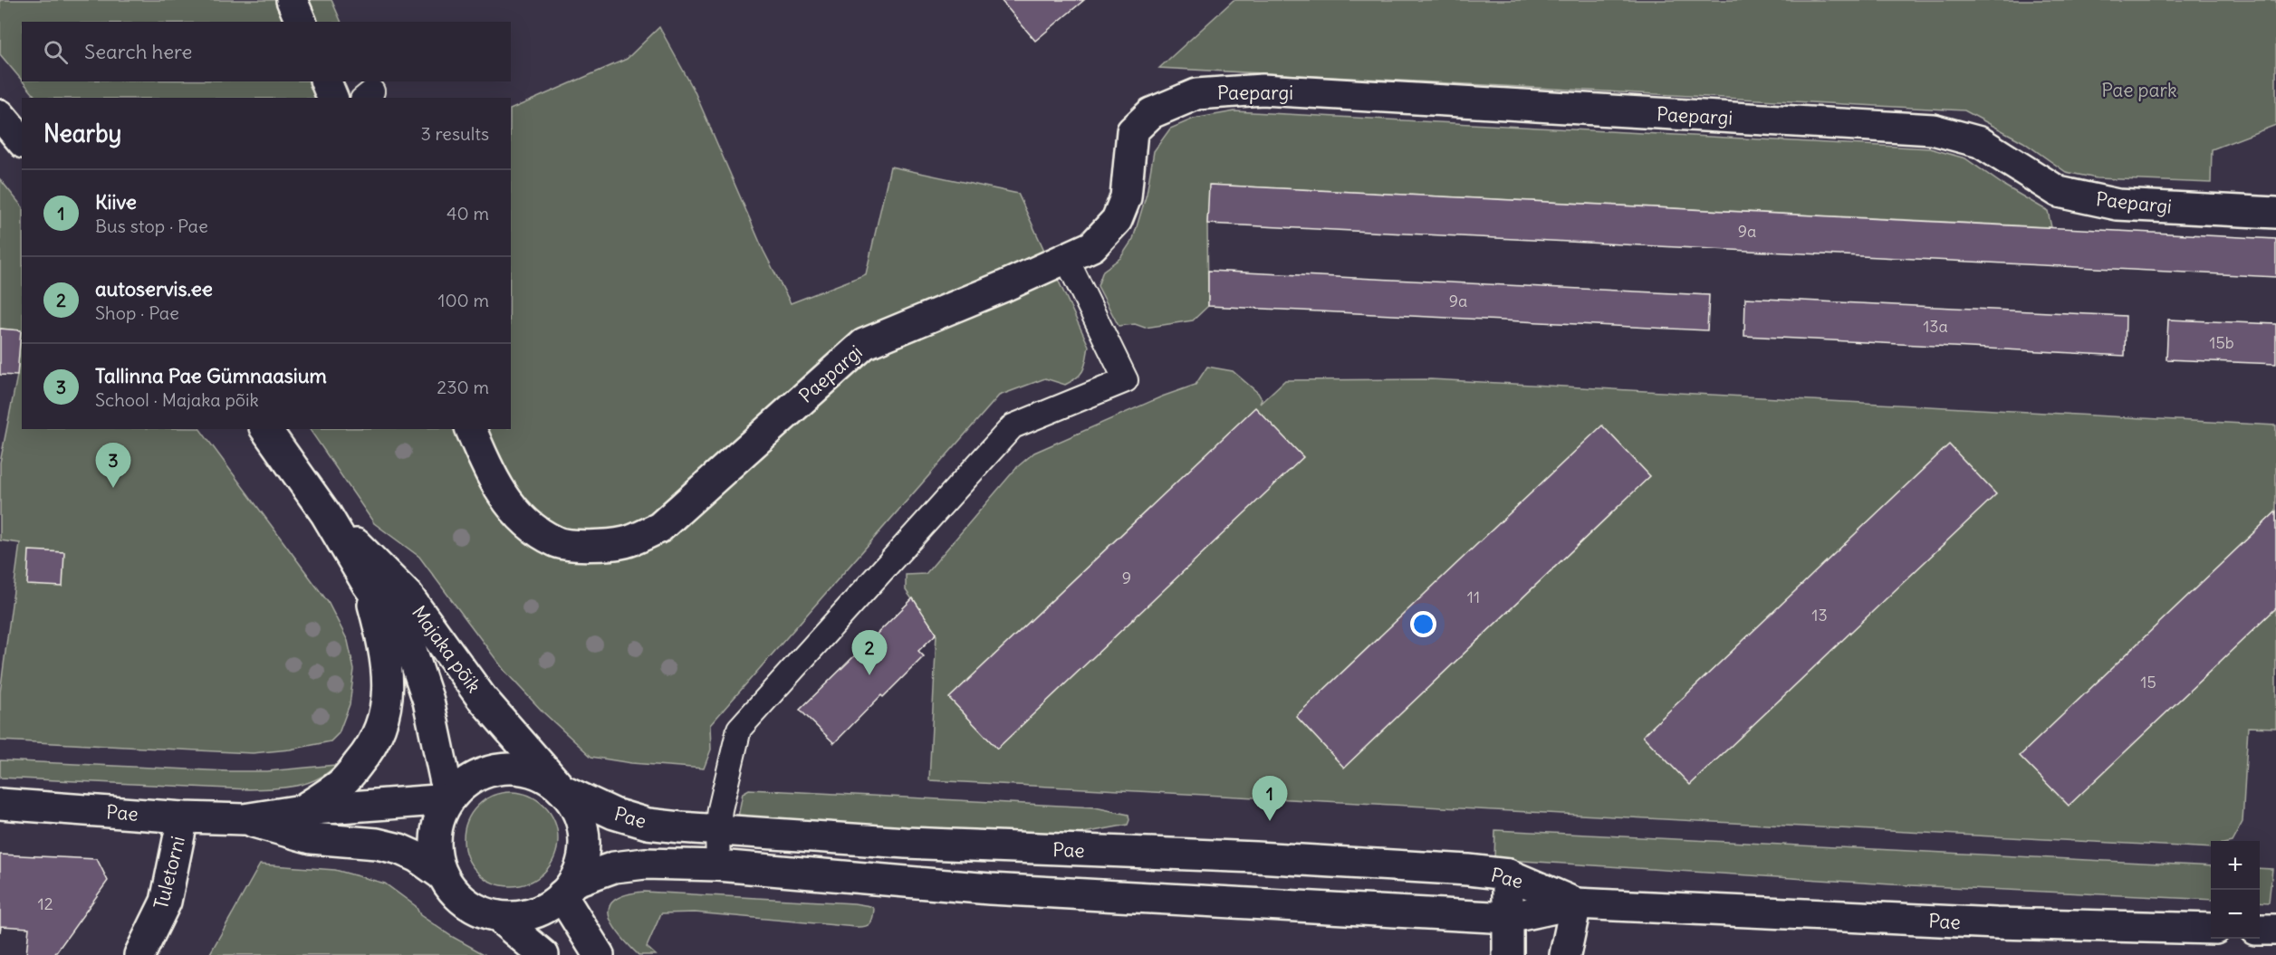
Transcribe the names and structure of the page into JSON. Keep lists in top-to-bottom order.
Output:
{
  "streets": {
    "main road": [
      "Paepargi",
      "Majaka põik",
      "Pae",
      "Tuletorni"
    ]
  },
  "crossings": [
    ["Majaka põik", "Pae"],
    ["Pae", "Tuletorni"]
  ],
  "parks": ["Pae park"],
  "house_numbers": [
    "9a",
    "9a",
    "13a",
    "15b",
    "9",
    "11",
    "13",
    "15",
    "12"
  ],
  "page": {
    "search": "Search here",
    "heading": ["Nearby", "3 results"],
    "list": [
      {
        "mark": "1",
        "name": "Kiive",
        "note": "Bus stop · Pae",
        "value": "40 m"
      },
      {
        "mark": "2",
        "name": "autoservis.ee",
        "note": "Shop · Pae",
        "value": "100 m"
      },
      {
        "mark": "3",
        "name": "Tallinna Pae Gümnaasium",
        "note": "School · Majaka põik",
        "value": "230 m"
      }
    ],
    "pins": ["3", "2", "1"],
    "map_buttons": ["+", "−"]
  }
}
